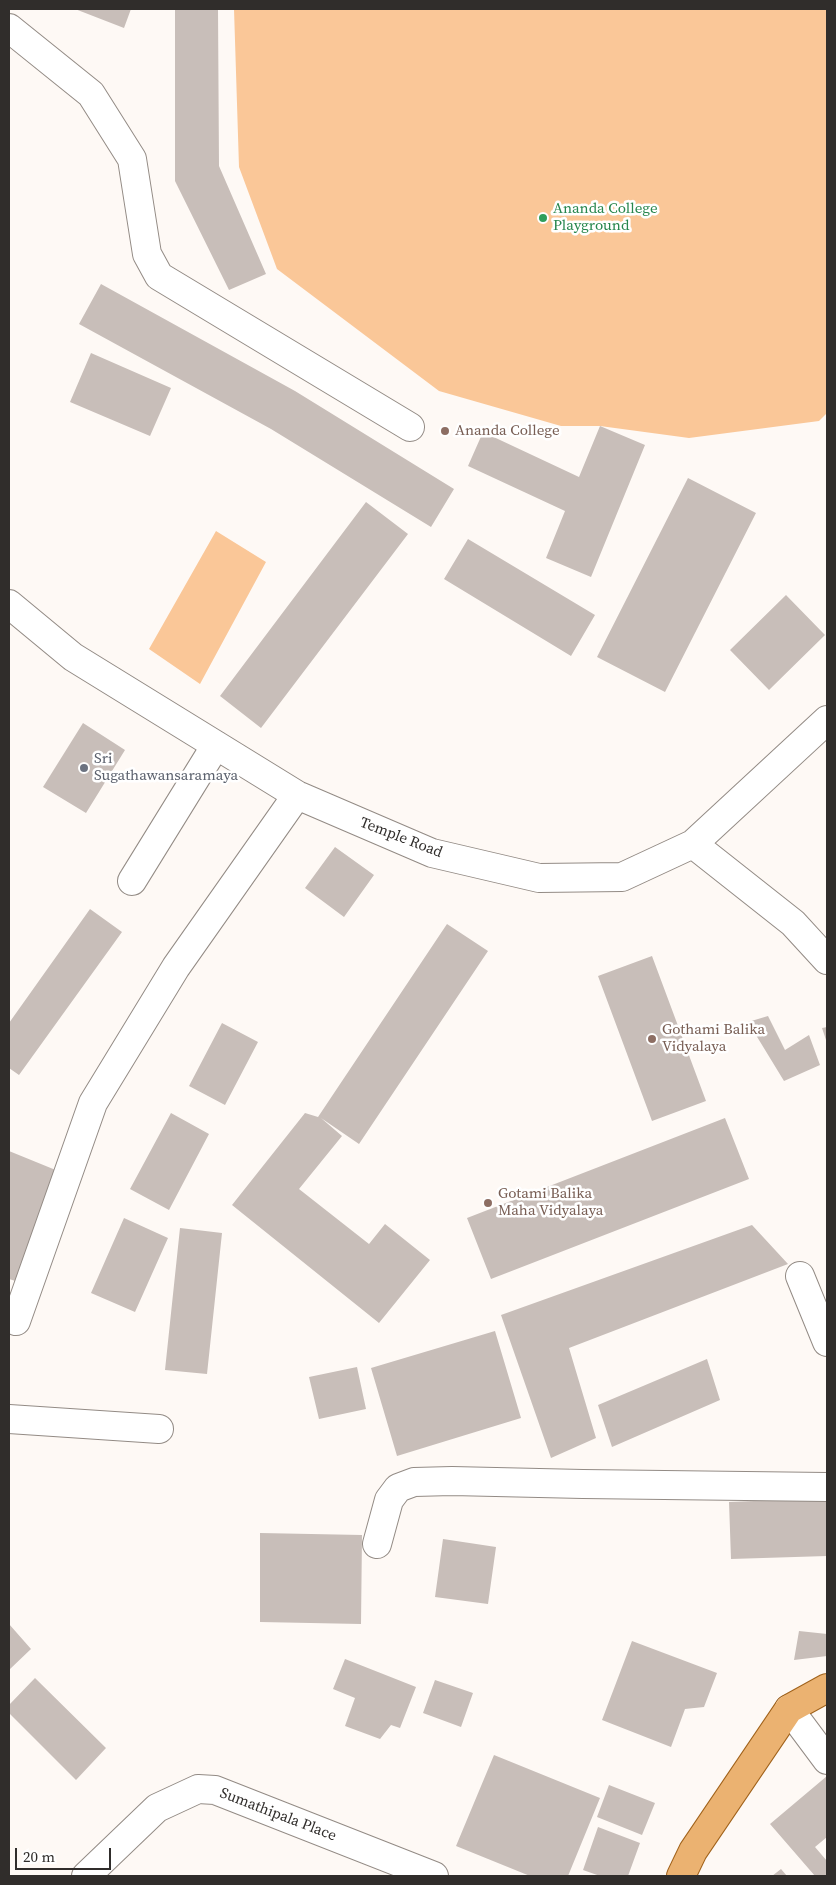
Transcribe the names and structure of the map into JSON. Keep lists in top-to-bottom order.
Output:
{
  "streets": {
    "street": ["Temple Road", "Sumathipala Place"]
  },
  "places": [
    "Ananda College Playground",
    "Ananda College",
    "Sri Sugathawansaramaya",
    "Gothami Balika Vidyalaya",
    "Gotami Balika Maha Vidyalaya"
  ],
  "scale_bar": "20 m"
}
